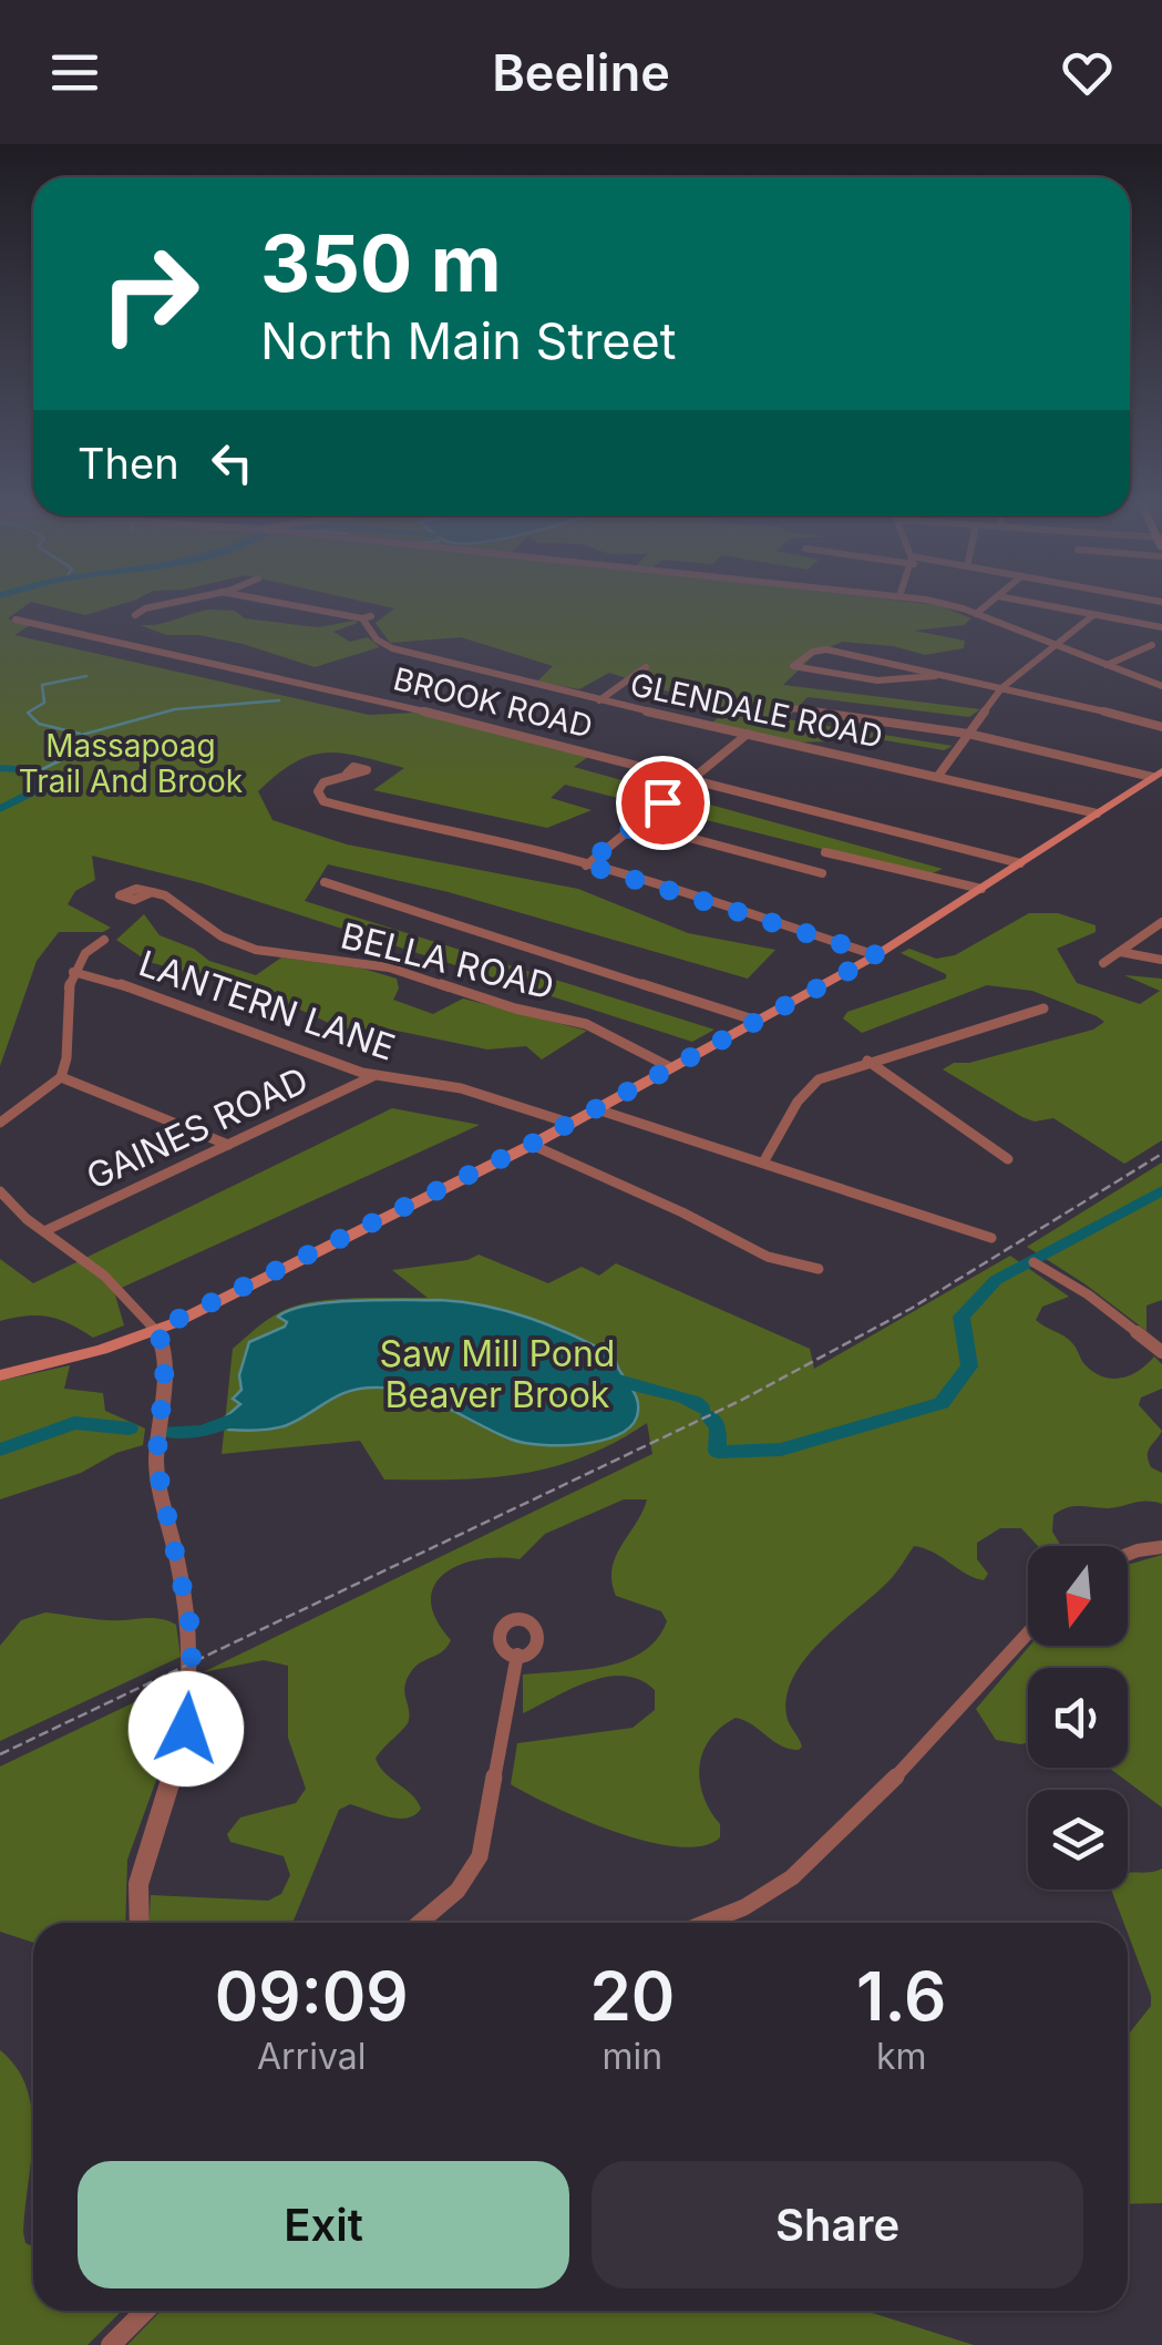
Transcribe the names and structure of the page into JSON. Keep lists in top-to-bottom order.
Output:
{
  "streets": {
    "street": [
      "BROOK ROAD",
      "GLENDALE ROAD",
      "BELLA ROAD",
      "LANTERN LANE",
      "GAINES ROAD"
    ]
  },
  "crossings": [
    ["LANTERN LANE", "GAINES ROAD"]
  ],
  "parks": ["Massapoag Trail And Brook", "Saw Mill Pond Beaver Brook"],
  "north": "bottom",
  "page": {
    "header": "Beeline",
    "turn": ["350 m", "North Main Street"],
    "then": "Then",
    "eta": [
      "09:09",
      "Arrival",
      "20",
      "min",
      "1.6",
      "km"
    ],
    "buttons": ["Exit", "Share"]
  }
}
